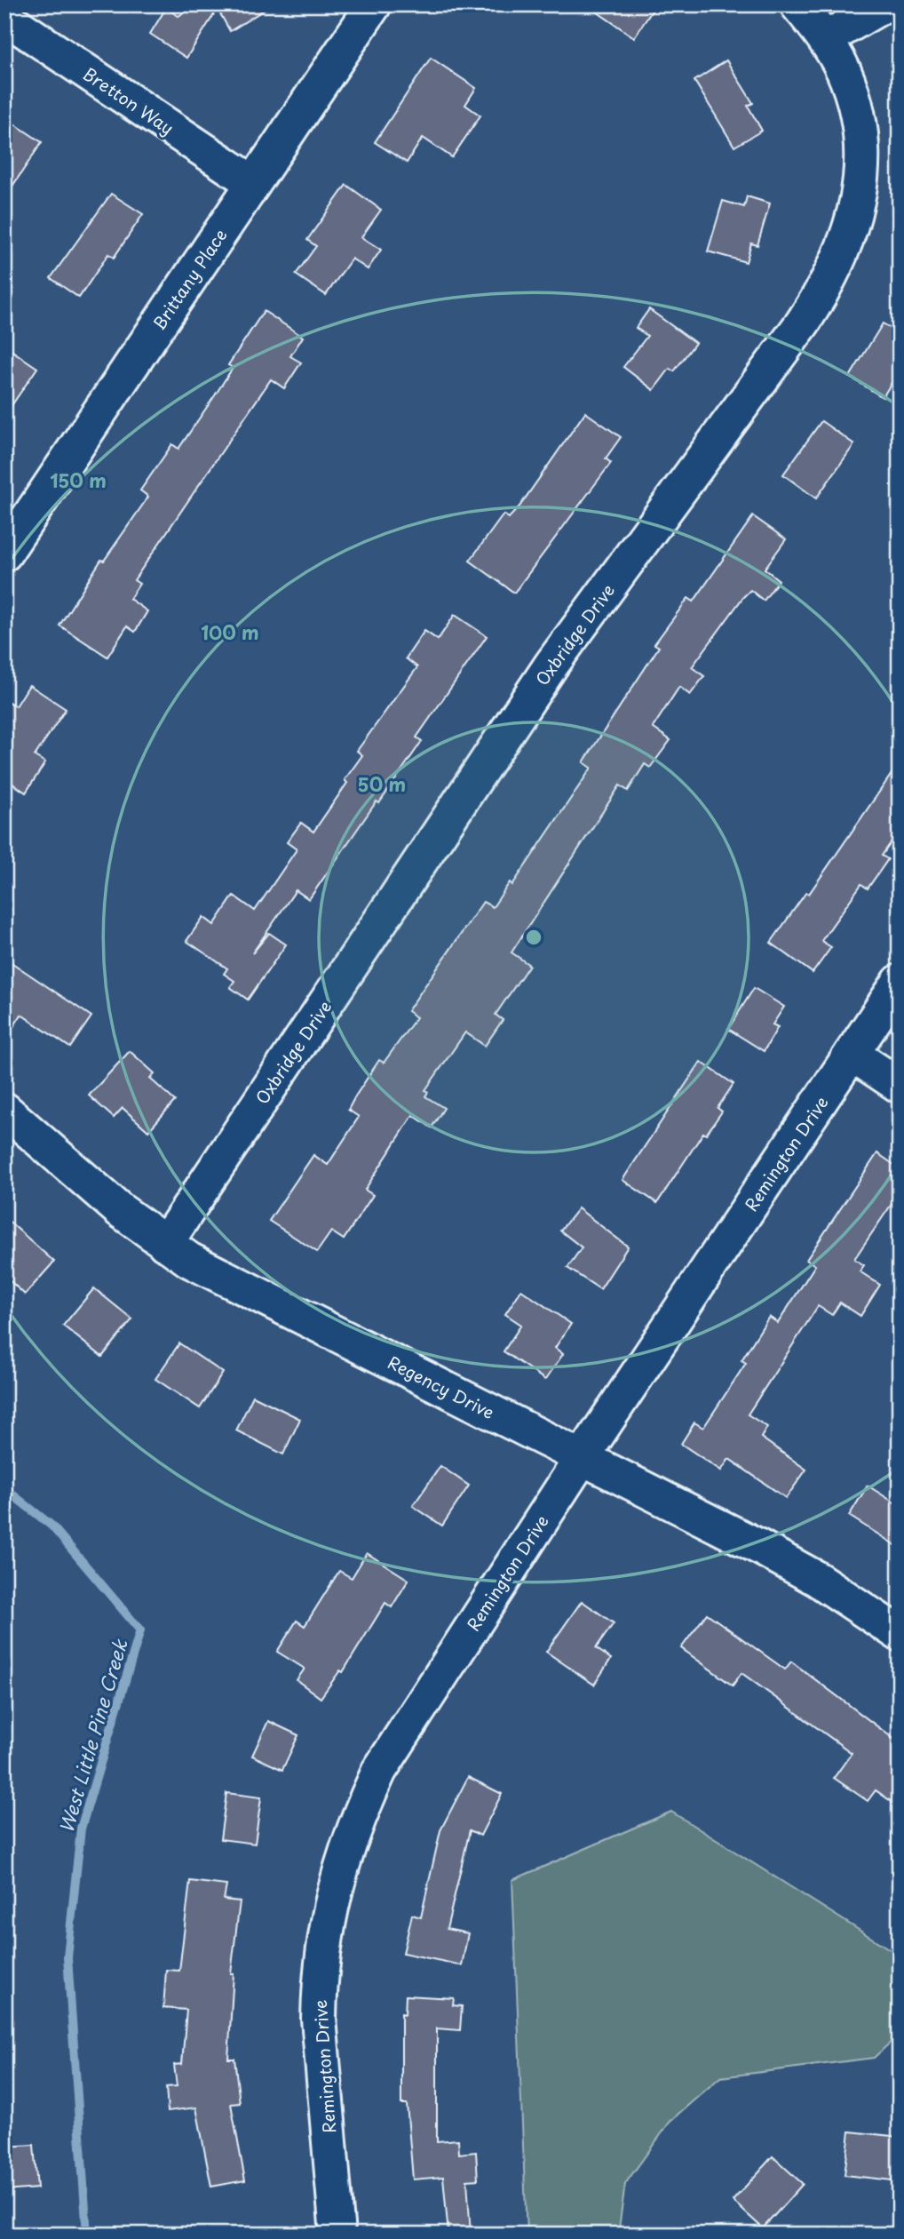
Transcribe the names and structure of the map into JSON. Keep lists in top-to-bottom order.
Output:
{
  "streets": {
    "street": [
      "Bretton Way",
      "Brittany Place",
      "Oxbridge Drive",
      "Remington Drive",
      "Regency Drive"
    ]
  },
  "crossings": [
    ["Bretton Way", "Brittany Place"],
    ["Oxbridge Drive", "Regency Drive"],
    ["Remington Drive", "Regency Drive"]
  ],
  "water": ["West Little Pine Creek"],
  "rings": ["150 m", "100 m", "50 m"]
}
